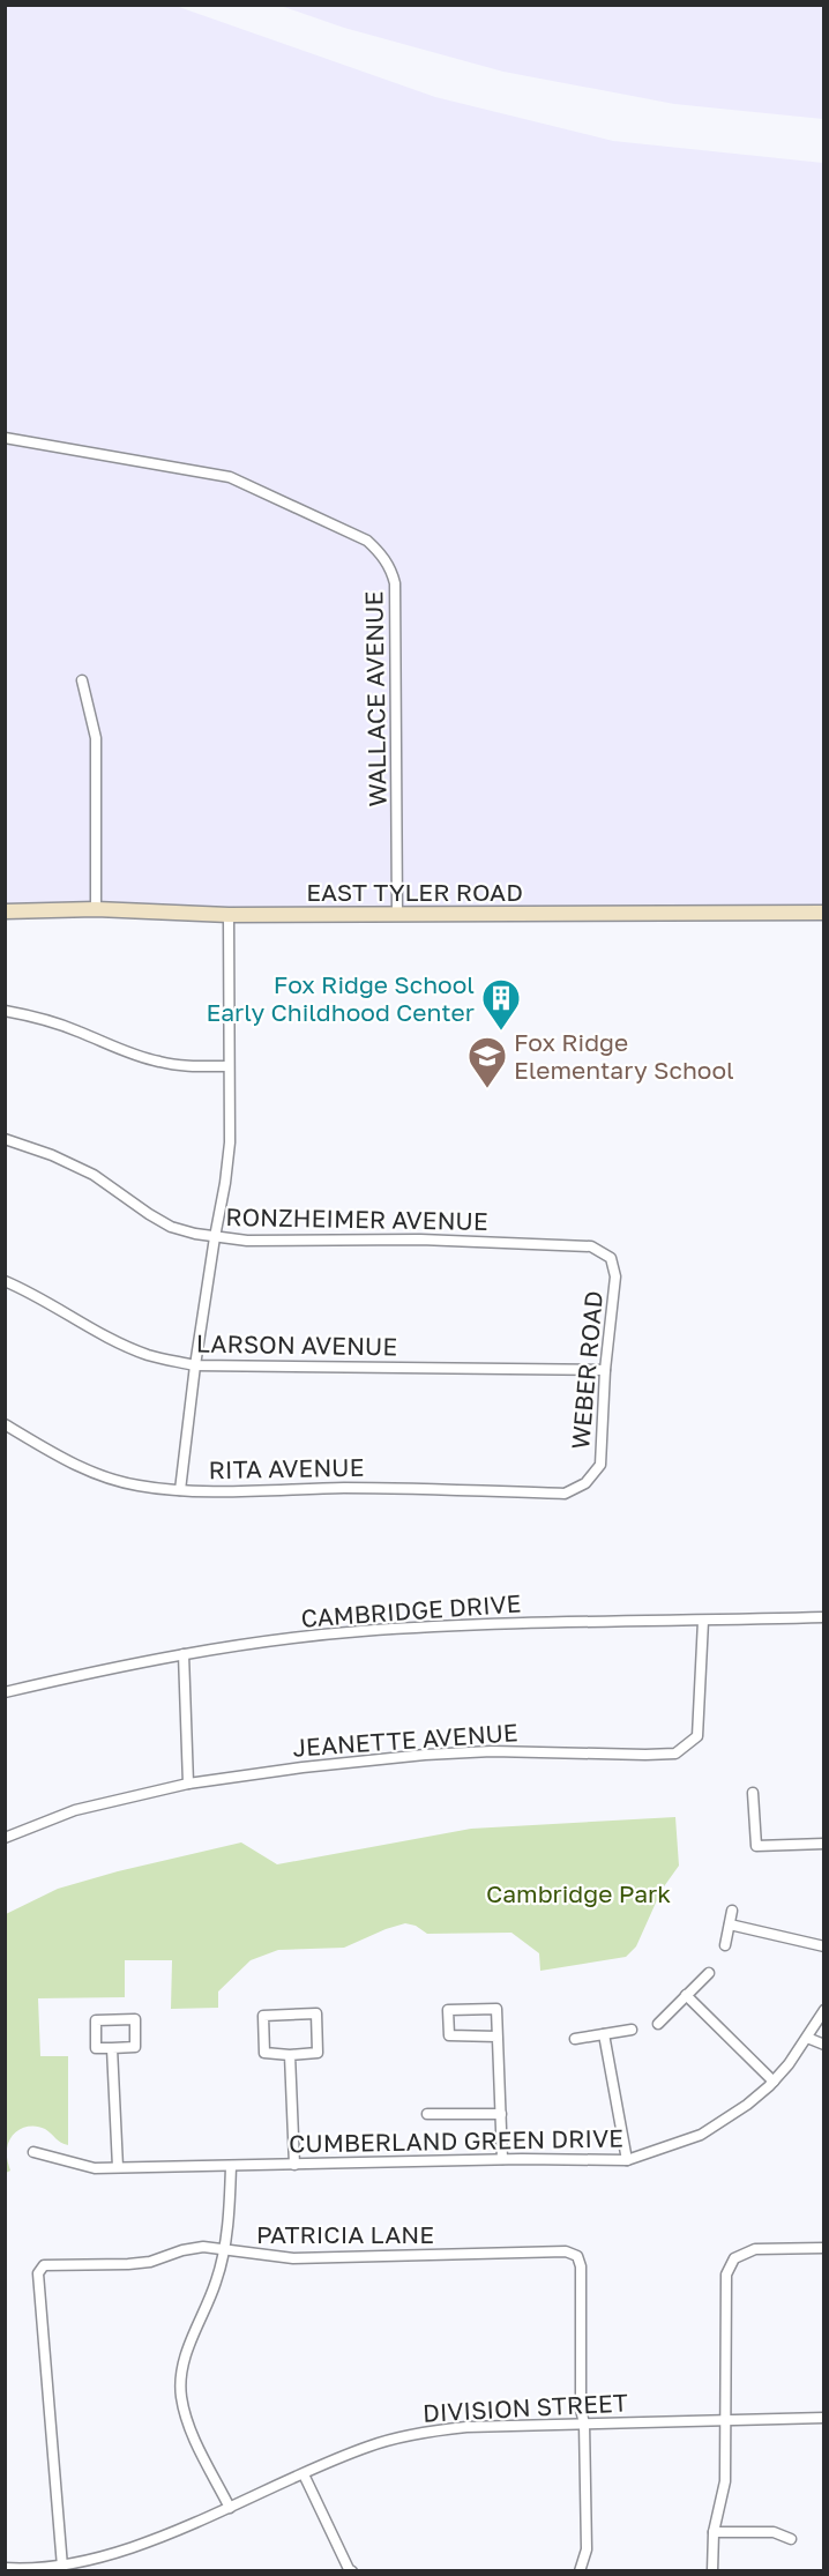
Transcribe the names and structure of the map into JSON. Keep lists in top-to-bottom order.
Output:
{
  "streets": {
    "street": [
      "WALLACE AVENUE",
      "EAST TYLER ROAD",
      "RONZHEIMER AVENUE",
      "LARSON AVENUE",
      "WEBER ROAD",
      "RITA AVENUE",
      "CAMBRIDGE DRIVE",
      "JEANETTE AVENUE",
      "CUMBERLAND GREEN DRIVE",
      "PATRICIA LANE",
      "DIVISION STREET"
    ]
  },
  "crossings": [
    ["WALLACE AVENUE", "EAST TYLER ROAD"],
    ["RONZHEIMER AVENUE", "WEBER ROAD"],
    ["LARSON AVENUE", "WEBER ROAD"],
    ["WEBER ROAD", "RITA AVENUE"],
    ["CAMBRIDGE DRIVE", "JEANETTE AVENUE"],
    ["PATRICIA LANE", "DIVISION STREET"]
  ],
  "parks": ["Cambridge Park"],
  "places": {
    "building": ["Fox Ridge School Early Childhood Center"],
    "school or university": ["Fox Ridge Elementary School"]
  }
}
